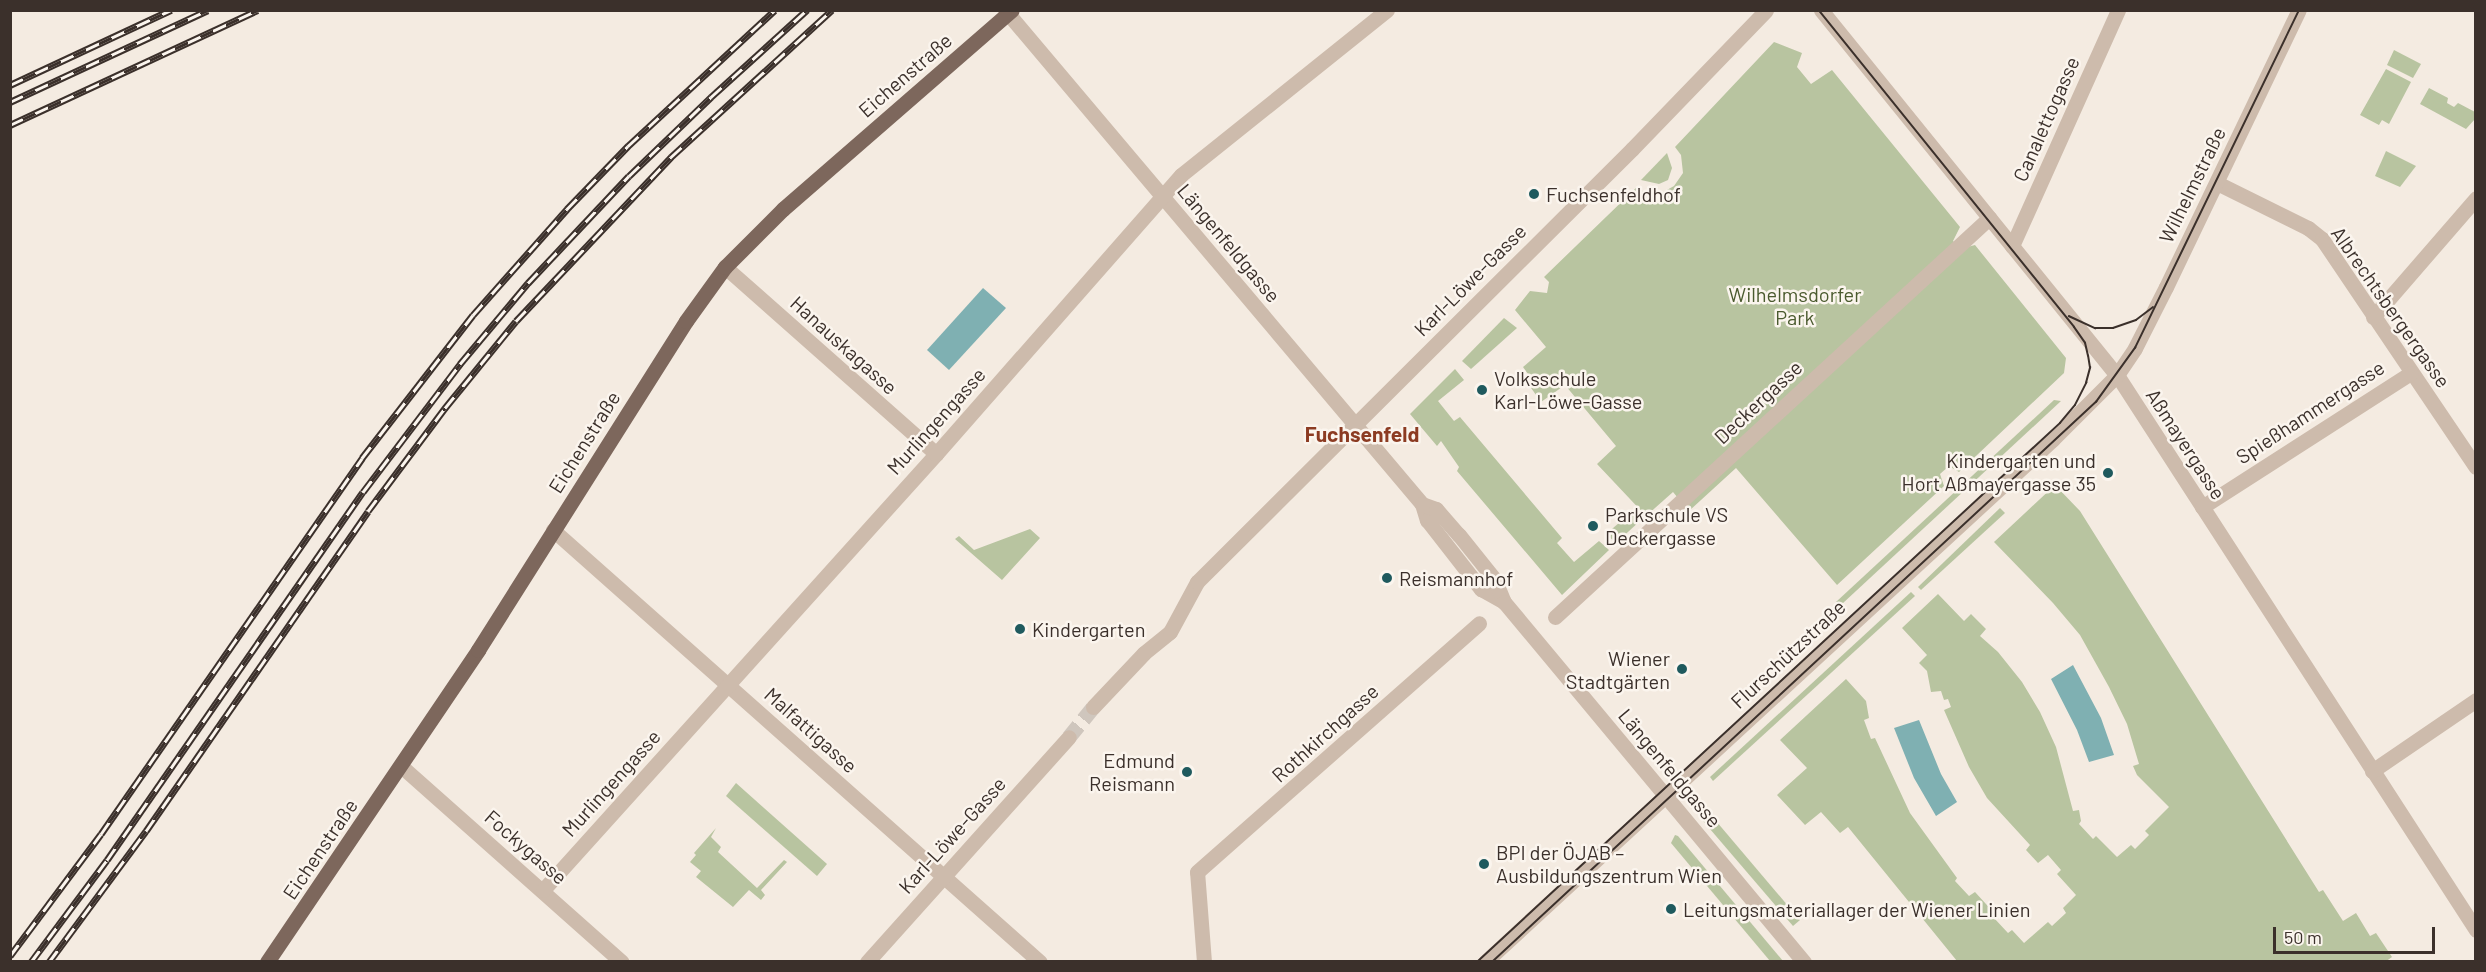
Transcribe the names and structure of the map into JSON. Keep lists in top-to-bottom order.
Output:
{
  "streets": {
    "main road": ["Eichenstraße"],
    "street": [
      "Canalettogasse",
      "Wilhelmstraße",
      "Längenfeldgasse",
      "Karl-Löwe-Gasse",
      "Albrechtsbergergasse",
      "Hanauskagasse",
      "Deckergasse",
      "Spießhammergasse",
      "Murlingengasse",
      "Aßmayergasse",
      "Flurschützstraße",
      "Malfattigasse",
      "Rothkirchgasse",
      "Fockygasse"
    ]
  },
  "crossings": [
    ["Eichenstraße", "Längenfeldgasse"],
    ["Eichenstraße", "Hanauskagasse"],
    ["Eichenstraße", "Malfattigasse"],
    ["Eichenstraße", "Fockygasse"],
    ["Canalettogasse", "Aßmayergasse"],
    ["Wilhelmstraße", "Albrechtsbergergasse"],
    ["Wilhelmstraße", "Aßmayergasse"],
    ["Wilhelmstraße", "Flurschützstraße"],
    ["Längenfeldgasse", "Karl-Löwe-Gasse"],
    ["Längenfeldgasse", "Murlingengasse"],
    ["Längenfeldgasse", "Flurschützstraße"],
    ["Karl-Löwe-Gasse", "Malfattigasse"],
    ["Albrechtsbergergasse", "Spießhammergasse"],
    ["Hanauskagasse", "Murlingengasse"],
    ["Deckergasse", "Aßmayergasse"],
    ["Spießhammergasse", "Aßmayergasse"],
    ["Murlingengasse", "Malfattigasse"],
    ["Murlingengasse", "Fockygasse"],
    ["Aßmayergasse", "Flurschützstraße"]
  ],
  "districts": ["Fuchsenfeld"],
  "parks": ["Wilhelmsdorfer Park"],
  "places": [
    "Fuchsenfeldhof",
    "Volksschule Karl-Löwe-Gasse",
    "Kindergarten und Hort Aßmayergasse 35",
    "Parkschule VS Deckergasse",
    "Reismannhof",
    "Kindergarten",
    "Wiener Stadtgärten",
    "Edmund Reismann",
    "BPI der ÖJAB – Ausbildungszentrum Wien",
    "Leitungsmateriallager der Wiener Linien"
  ],
  "scale_bar": "50 m"
}
